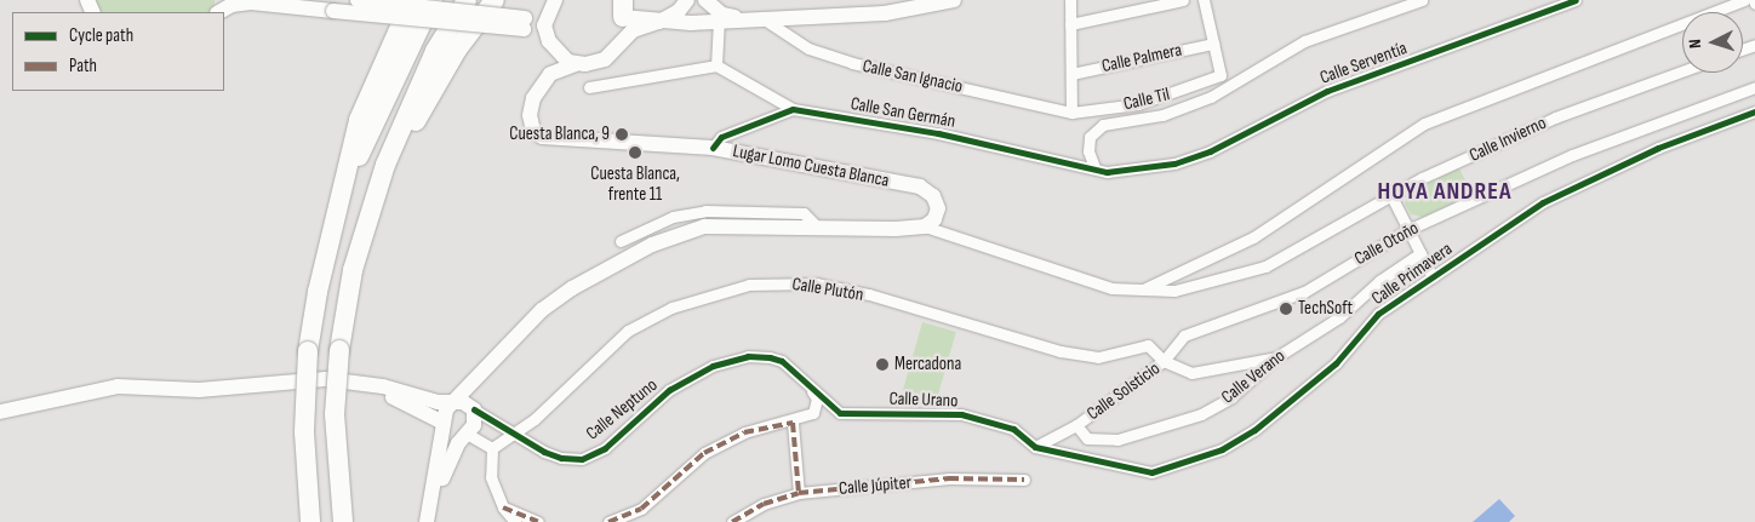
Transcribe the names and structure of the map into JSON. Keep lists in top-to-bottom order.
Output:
{
  "streets": {
    "main road": ["Lugar Lomo Cuesta Blanca"],
    "street": [
      "Calle Palmera",
      "Calle Serventía",
      "Calle San Ignacio",
      "Calle Til",
      "Calle San Germán",
      "Calle Invierno",
      "Calle Otoño",
      "Calle Primavera",
      "Calle Plutón",
      "Calle Verano",
      "Calle Solsticio",
      "Calle Urano",
      "Calle Neptuno",
      "Calle Júpiter"
    ]
  },
  "crossings": [
    ["Calle Palmera", "Calle Til"],
    ["Calle Serventía", "Calle San Germán"],
    ["Calle San Ignacio", "Calle Til"],
    ["Calle Otoño", "Calle Plutón"],
    ["Calle Otoño", "Calle Solsticio"],
    ["Calle Primavera", "Calle Urano"],
    ["Calle Plutón", "Calle Solsticio"],
    ["Calle Plutón", "Calle Neptuno"],
    ["Calle Verano", "Calle Solsticio"],
    ["Calle Urano", "Calle Neptuno"]
  ],
  "districts": ["HOYA ANDREA"],
  "places": [
    "Cuesta Blanca, 9",
    "Cuesta Blanca, frente 11",
    "TechSoft",
    "Mercadona"
  ],
  "legend": ["Cycle path", "Path"],
  "north": "left"
}
